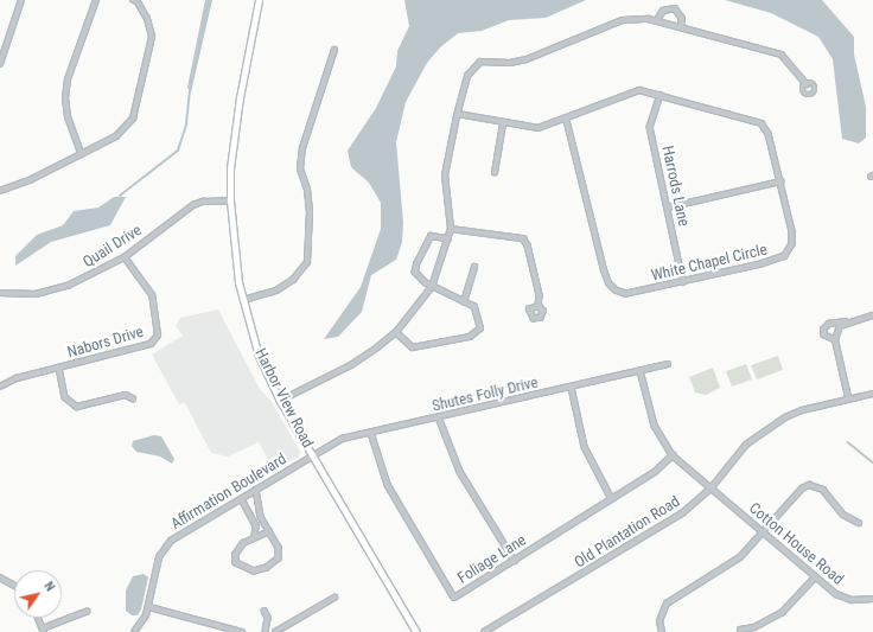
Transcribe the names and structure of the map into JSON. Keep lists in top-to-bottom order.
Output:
{
  "streets": {
    "main road": ["Harbor View Road"],
    "street": [
      "Harrods Lane",
      "Quail Drive",
      "White Chapel Circle",
      "Nabors Drive",
      "Shutes Folly Drive",
      "Affirmation Boulevard",
      "Old Plantation Road",
      "Cotton House Road",
      "Foliage Lane"
    ]
  },
  "crossings": [
    ["Harrods Lane", "White Chapel Circle"],
    ["Quail Drive", "Nabors Drive"],
    ["Quail Drive", "Harbor View Road"],
    ["Shutes Folly Drive", "Harbor View Road"],
    ["Shutes Folly Drive", "Affirmation Boulevard"],
    ["Shutes Folly Drive", "Cotton House Road"],
    ["Shutes Folly Drive", "Foliage Lane"],
    ["Harbor View Road", "Affirmation Boulevard"],
    ["Old Plantation Road", "Cotton House Road"],
    ["Cotton House Road", "Foliage Lane"]
  ],
  "north": "top right"
}
